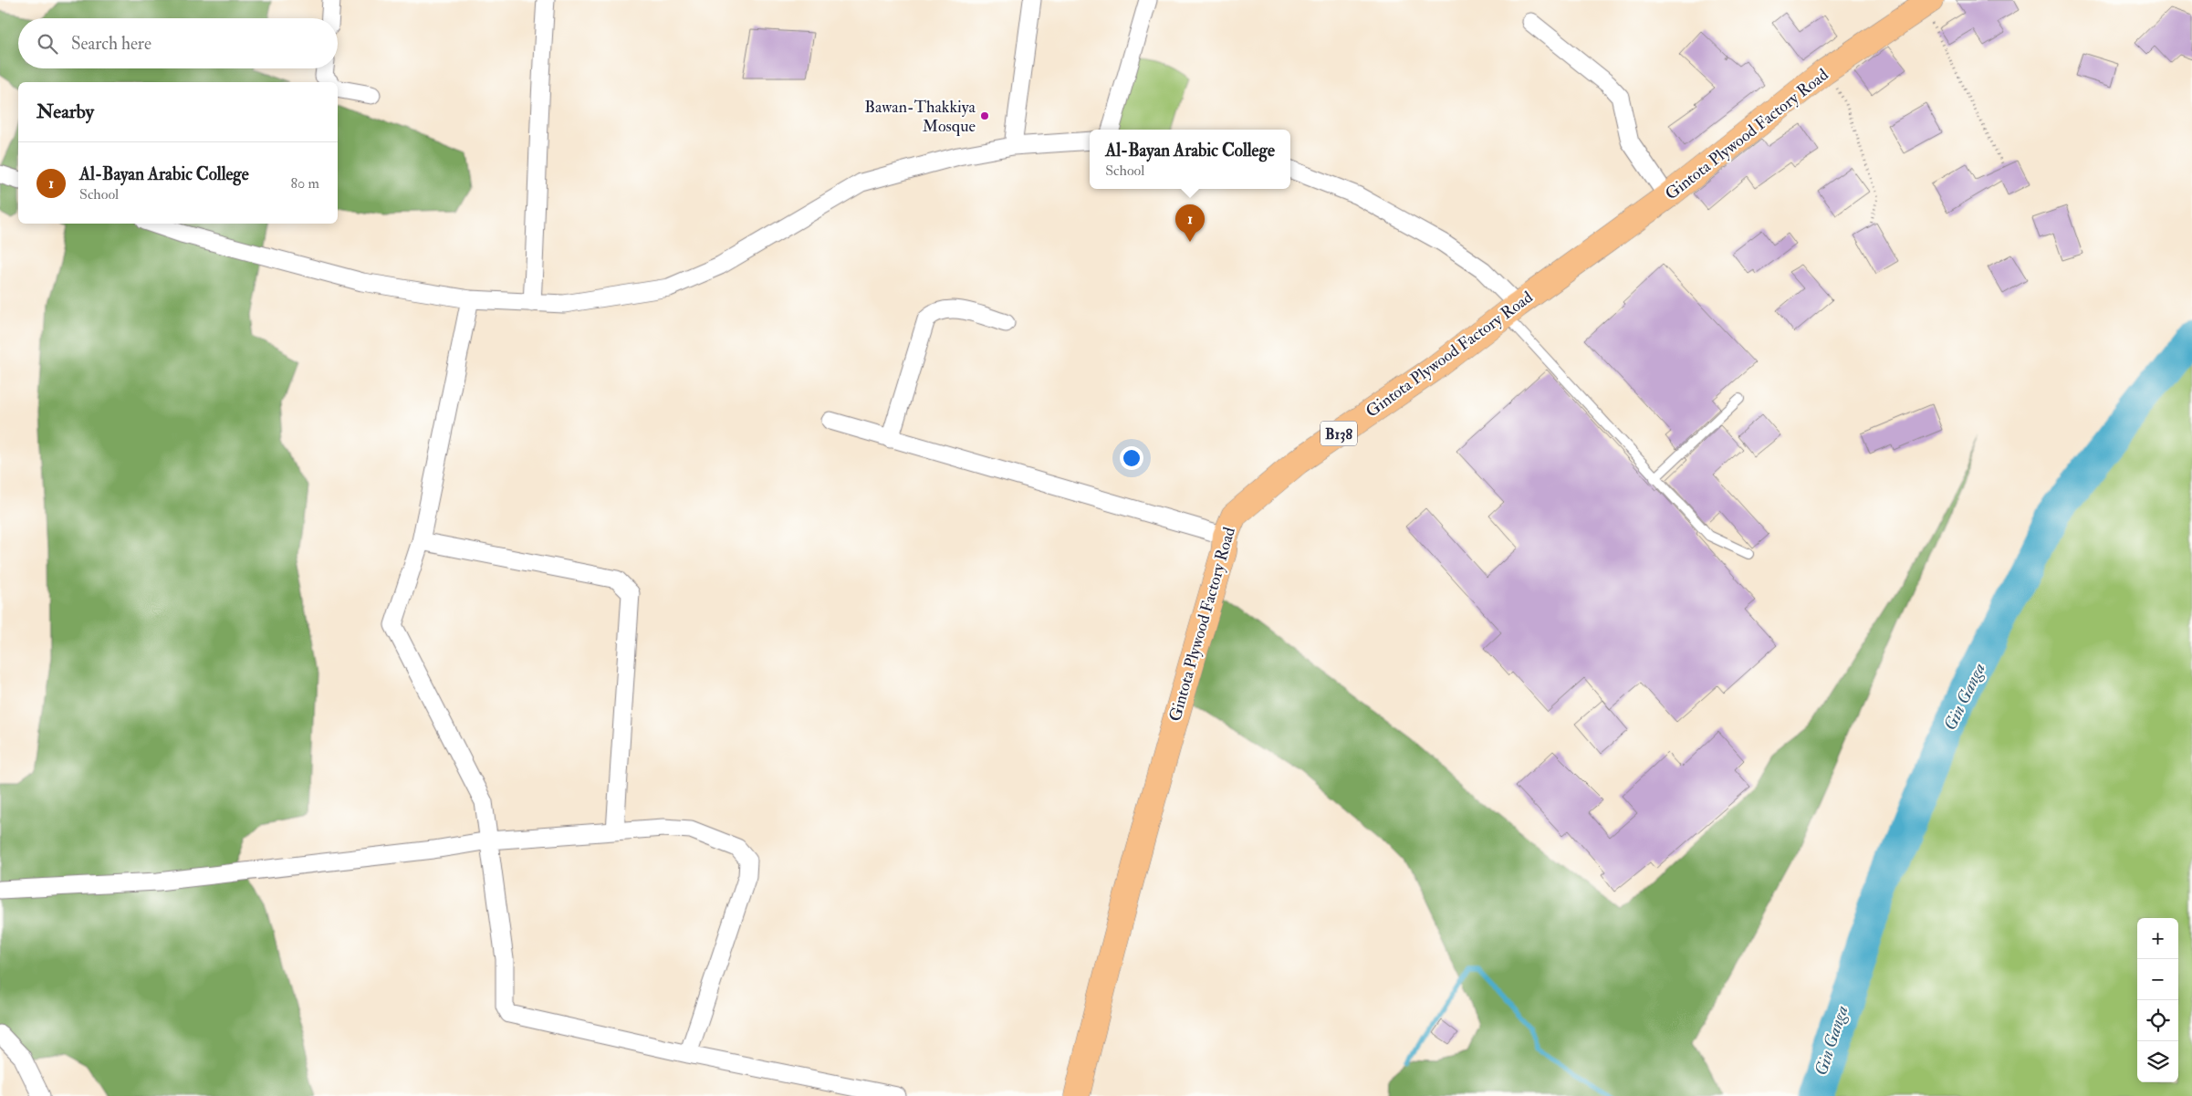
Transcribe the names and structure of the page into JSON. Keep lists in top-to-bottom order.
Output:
{
  "streets": {
    "main road": ["Gintota Plywood Factory Road", "B138"]
  },
  "water": ["Gin Ganga"],
  "places": ["Bawan-Thakkiya Mosque"],
  "page": {
    "search": "Search here",
    "heading": "Nearby",
    "popup": ["Al-Bayan Arabic College", "School"],
    "list": [
      {
        "mark": "1",
        "name": "Al-Bayan Arabic College",
        "note": "School",
        "value": "80 m"
      }
    ],
    "pins": "1",
    "map_buttons": ["+", "−"]
  }
}
